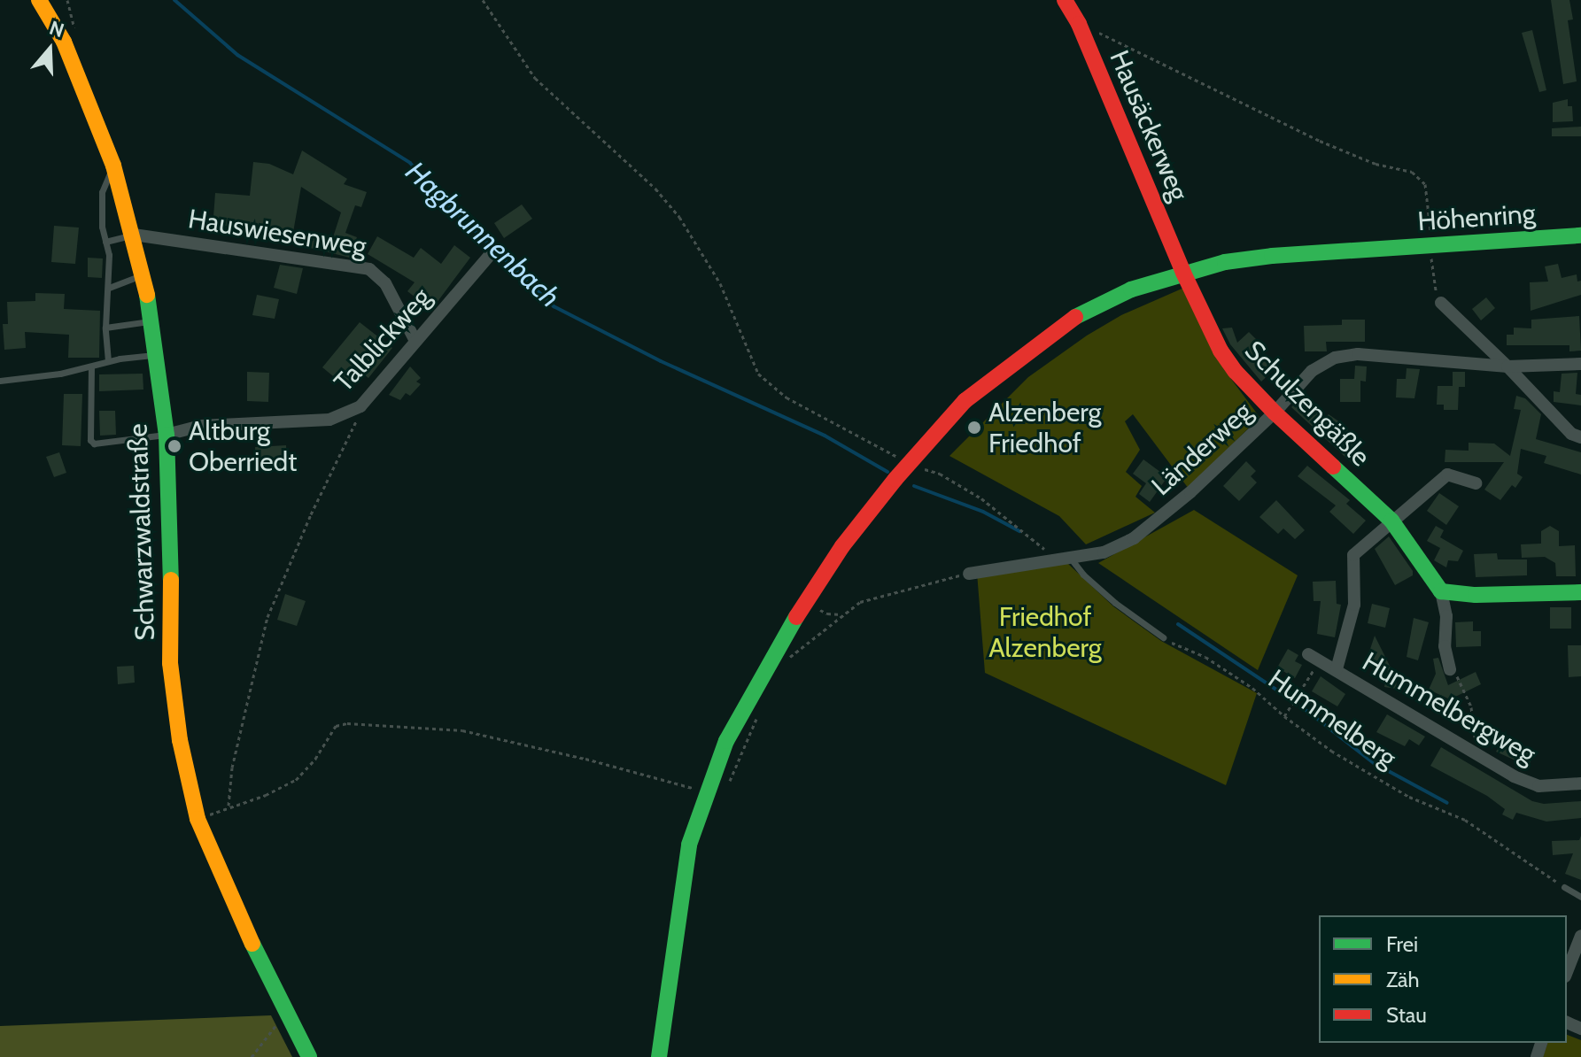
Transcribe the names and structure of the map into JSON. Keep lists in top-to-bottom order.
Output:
{
  "streets": {
    "street": [
      "Hausäckerweg",
      "Höhenring",
      "Hauswiesenweg",
      "Talblickweg",
      "Schulzengäßle",
      "Länderweg",
      "Schwarzwaldstraße",
      "Hummelbergweg"
    ],
    "path": ["Hummelberg"]
  },
  "crossings": [
    ["Hausäckerweg", "Höhenring"],
    ["Hausäckerweg", "Schulzengäßle"],
    ["Höhenring", "Schulzengäßle"],
    ["Hauswiesenweg", "Talblickweg"],
    ["Hauswiesenweg", "Schwarzwaldstraße"],
    ["Talblickweg", "Schwarzwaldstraße"],
    ["Schulzengäßle", "Länderweg"],
    ["Schulzengäßle", "Hummelbergweg"]
  ],
  "water": ["Hagbrunnenbach"],
  "parks": ["Friedhof Alzenberg"],
  "places": ["Alzenberg Friedhof", "Altburg Oberriedt"],
  "legend": ["Frei", "Zäh", "Stau"],
  "north": "top"
}
